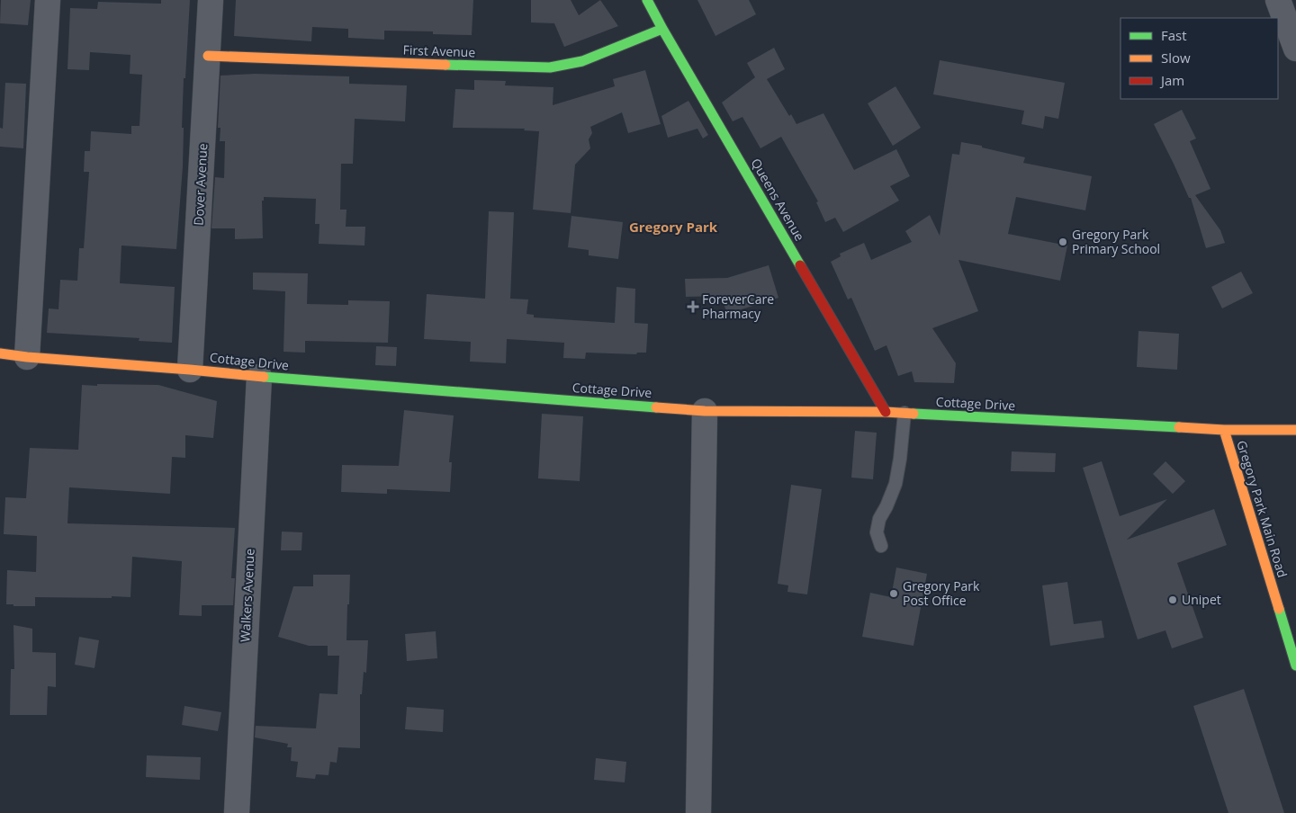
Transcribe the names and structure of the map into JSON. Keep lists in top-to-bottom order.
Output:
{
  "streets": {
    "street": [
      "First Avenue",
      "Dover Avenue",
      "Queens Avenue",
      "Cottage Drive",
      "Gregory Park Main Road",
      "Walkers Avenue"
    ]
  },
  "crossings": [
    ["First Avenue", "Dover Avenue"],
    ["First Avenue", "Queens Avenue"],
    ["Dover Avenue", "Cottage Drive"],
    ["Queens Avenue", "Cottage Drive"],
    ["Cottage Drive", "Gregory Park Main Road"],
    ["Cottage Drive", "Walkers Avenue"]
  ],
  "districts": ["Gregory Park"],
  "places": {
    "other": ["Gregory Park Primary School", "Gregory Park Post Office", "Unipet"],
    "health": ["ForeverCare Pharmacy"]
  },
  "legend": ["Fast", "Slow", "Jam"]
}
